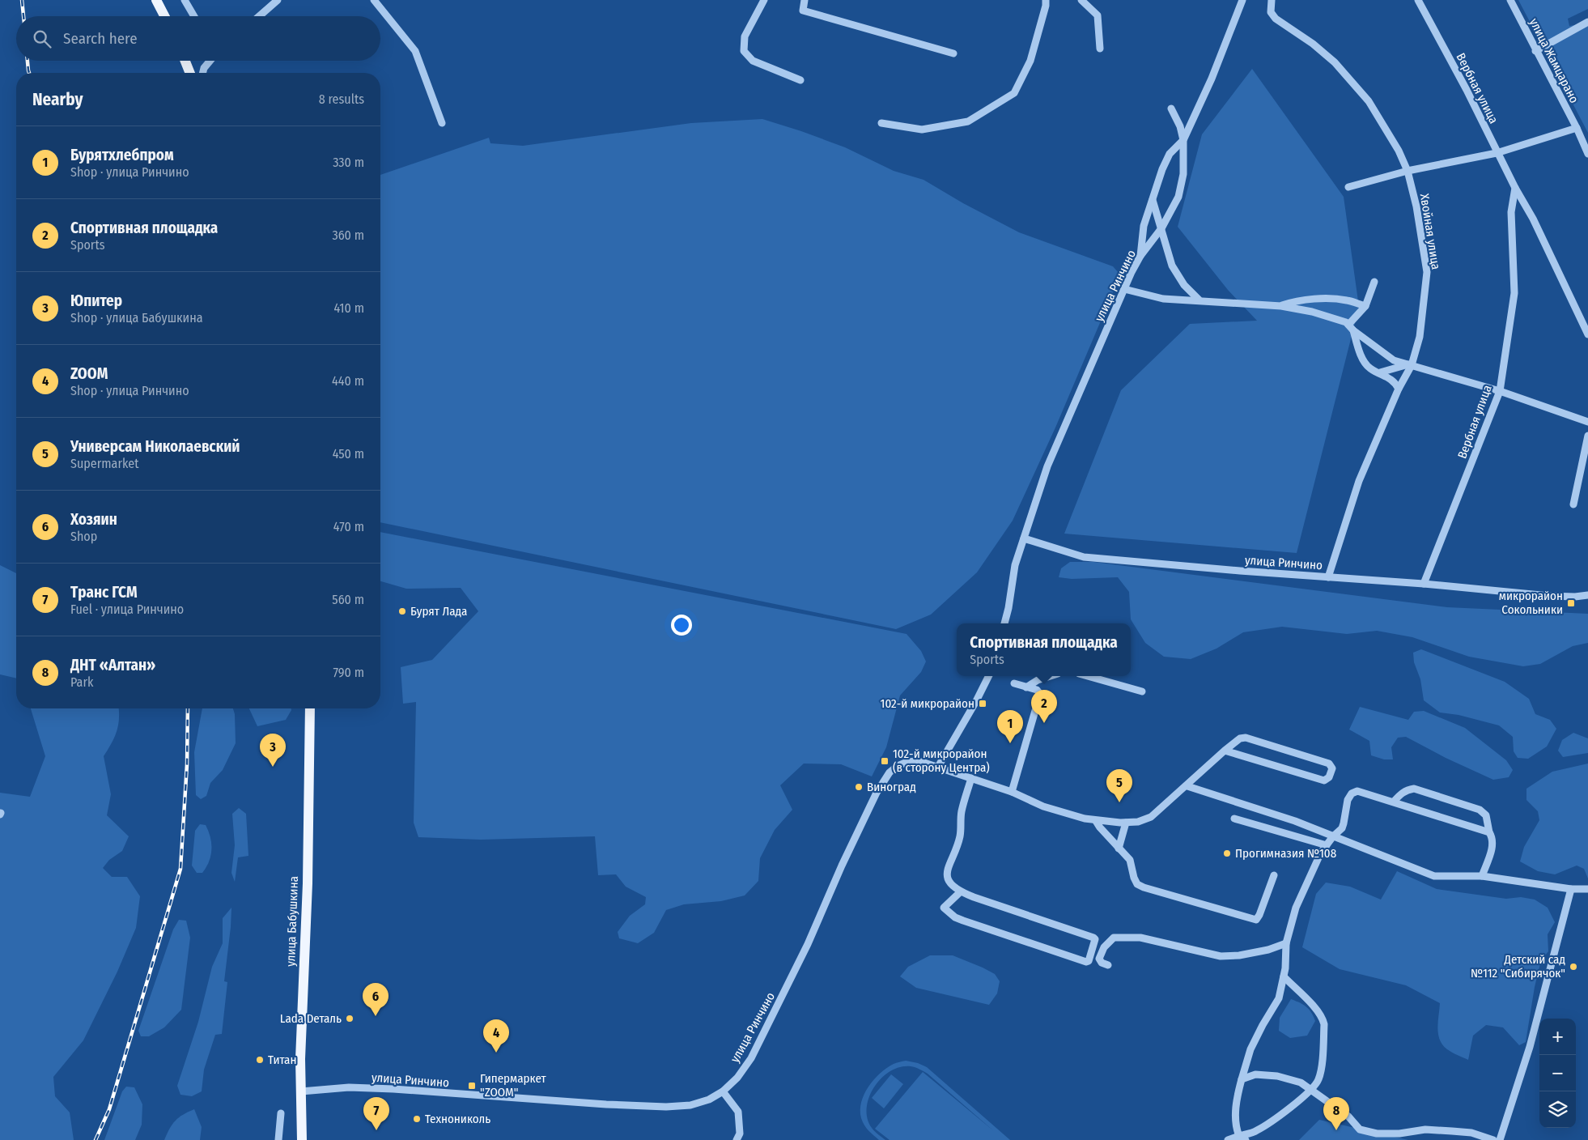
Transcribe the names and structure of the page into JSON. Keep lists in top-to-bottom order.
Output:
{
  "streets": {
    "main road": ["улица Бабушкина"],
    "street": [
      "улица Жамцарано",
      "Вербная улица",
      "Хвойная улица",
      "улица Ринчино"
    ]
  },
  "crossings": [
    ["Вербная улица", "улица Ринчино"],
    ["Хвойная улица", "улица Ринчино"],
    ["улица Ринчино", "улица Бабушкина"]
  ],
  "places": {
    "transit": [
      "микрорайон Сокольники",
      "102-й микрорайон",
      "102-й микрорайон (в сторону Центра)",
      "Гипермаркет \"ZOOM\""
    ],
    "other": [
      "Бурят Лада",
      "Виноград",
      "Прогимназия №108",
      "Детский сад №112 \"Сибирячок\"",
      "Lada Dеталь",
      "Титан",
      "Технониколь"
    ]
  },
  "page": {
    "search": "Search here",
    "heading": ["Nearby", "8 results"],
    "list": [
      {
        "mark": "1",
        "name": "Бурятхлебпром",
        "note": "Shop · улица Ринчино",
        "value": "330 m"
      },
      {
        "mark": "2",
        "name": "Спортивная площадка",
        "note": "Sports",
        "value": "360 m"
      },
      {
        "mark": "3",
        "name": "Юпитер",
        "note": "Shop · улица Бабушкина",
        "value": "410 m"
      },
      {
        "mark": "4",
        "name": "ZOOM",
        "note": "Shop · улица Ринчино",
        "value": "440 m"
      },
      {
        "mark": "5",
        "name": "Универсам Николаевский",
        "note": "Supermarket",
        "value": "450 m"
      },
      {
        "mark": "6",
        "name": "Хозяин",
        "note": "Shop",
        "value": "470 m"
      },
      {
        "mark": "7",
        "name": "Транс ГСМ",
        "note": "Fuel · улица Ринчино",
        "value": "560 m"
      },
      {
        "mark": "8",
        "name": "ДНТ «Алтан»",
        "note": "Park",
        "value": "790 m"
      }
    ],
    "popup": ["Спортивная площадка", "Sports"],
    "pins": [
      "2",
      "1",
      "3",
      "5",
      "6",
      "4",
      "7",
      "8"
    ],
    "map_buttons": ["+", "−"]
  }
}
